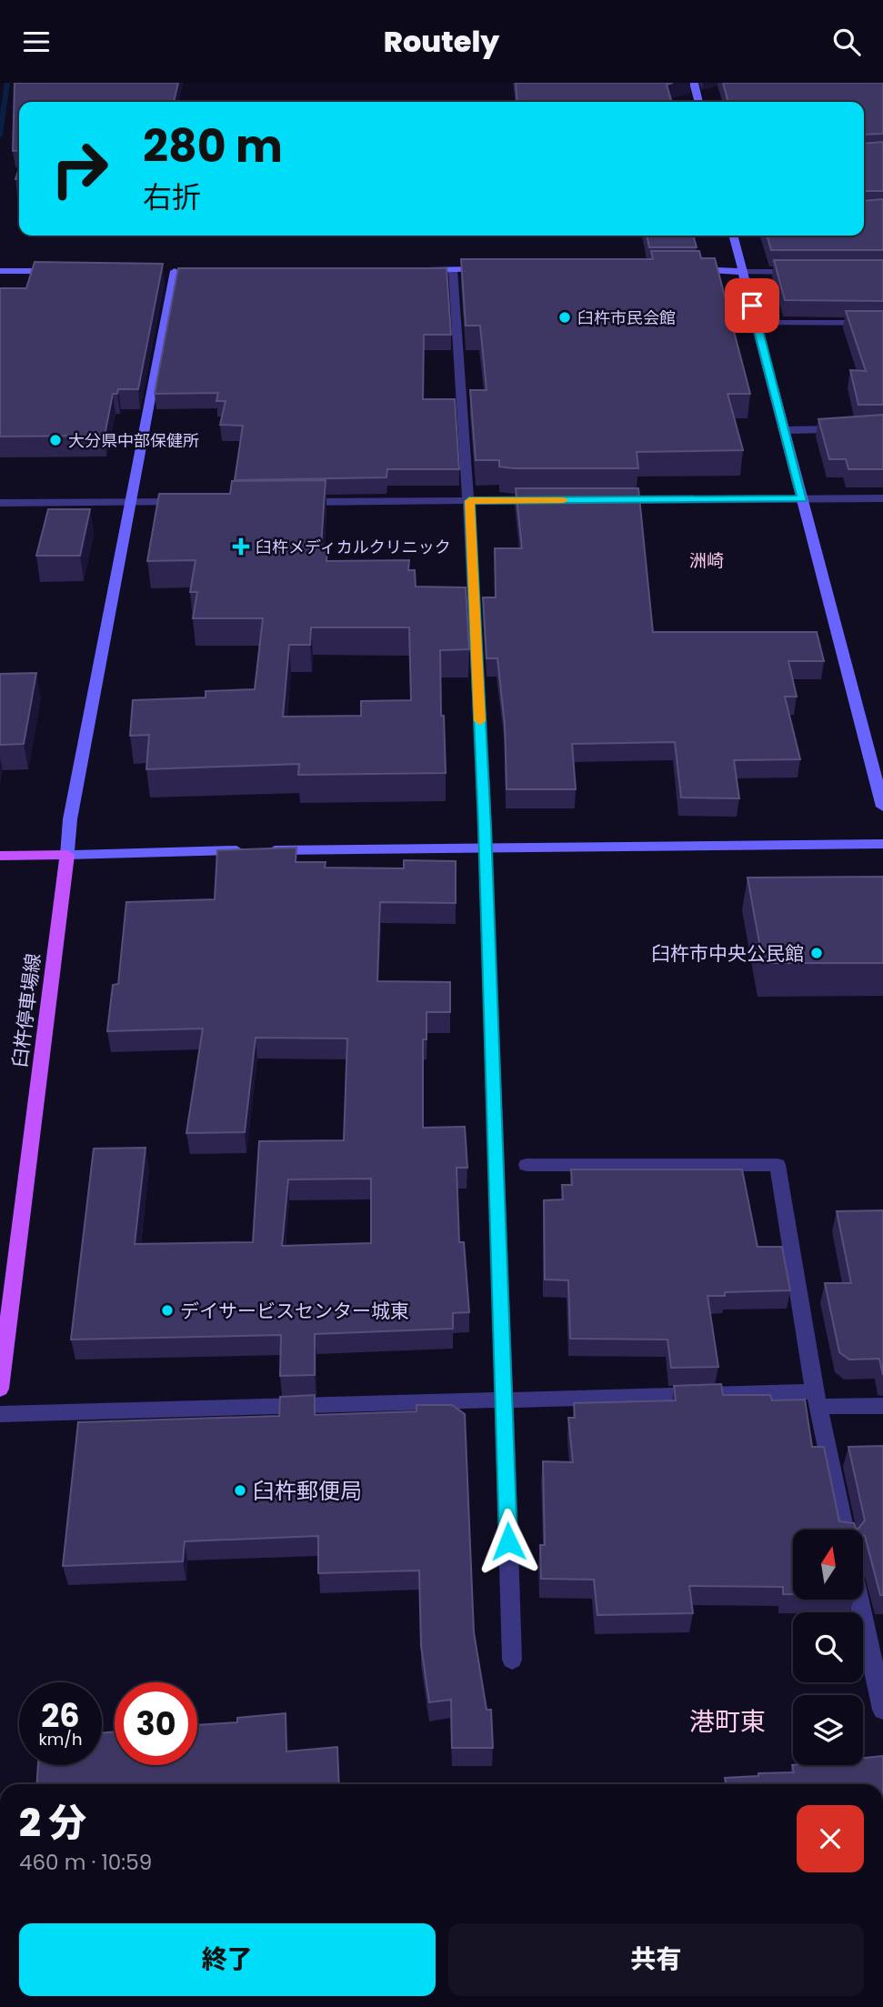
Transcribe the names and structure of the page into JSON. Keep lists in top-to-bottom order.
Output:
{
  "streets": {
    "main road": ["臼杵停車場線"]
  },
  "districts": ["洲崎", "港町東"],
  "places": {
    "other": [
      "臼杵市民会館",
      "大分県中部保健所",
      "臼杵市中央公民館",
      "デイサービスセンター城東",
      "臼杵郵便局"
    ],
    "health": ["臼杵メディカルクリニック"]
  },
  "north": "top",
  "page": {
    "header": "Routely",
    "turn": ["280 m", "右折"],
    "speed": "26 km/h",
    "limit": "30",
    "heading": ["2 分", "460 m · 10:59"],
    "buttons": ["終了", "共有"]
  }
}
